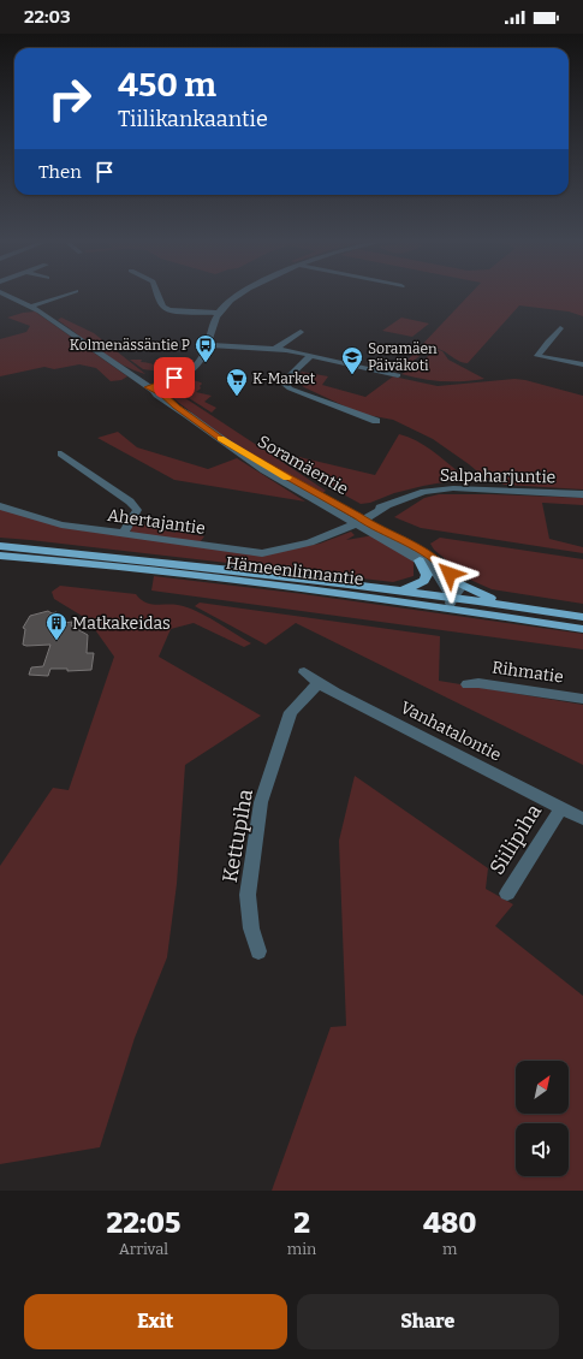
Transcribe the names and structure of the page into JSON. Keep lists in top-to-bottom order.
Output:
{
  "streets": {
    "main road": ["Hämeenlinnantie"],
    "street": [
      "Soramäentie",
      "Salpaharjuntie",
      "Ahertajantie",
      "Rihmatie",
      "Vanhatalontie",
      "Kettupiha",
      "Siilipiha"
    ]
  },
  "crossings": [
    ["Soramäentie", "Salpaharjuntie"],
    ["Soramäentie", "Ahertajantie"],
    ["Soramäentie", "Hämeenlinnantie"],
    ["Salpaharjuntie", "Ahertajantie"],
    ["Vanhatalontie", "Kettupiha"],
    ["Vanhatalontie", "Siilipiha"]
  ],
  "places": {
    "bus stop": ["Kolmenässäntie P"],
    "school or university": ["Soramäen Päiväkoti"],
    "supermarket": ["K-Market"],
    "building": ["Matkakeidas"]
  },
  "north": "top right",
  "page": {
    "status": "22:03",
    "turn": ["450 m", "Tiilikankaantie"],
    "then": "Then",
    "eta": [
      "22:05",
      "Arrival",
      "2",
      "min",
      "480",
      "m"
    ],
    "buttons": ["Exit", "Share"]
  }
}
